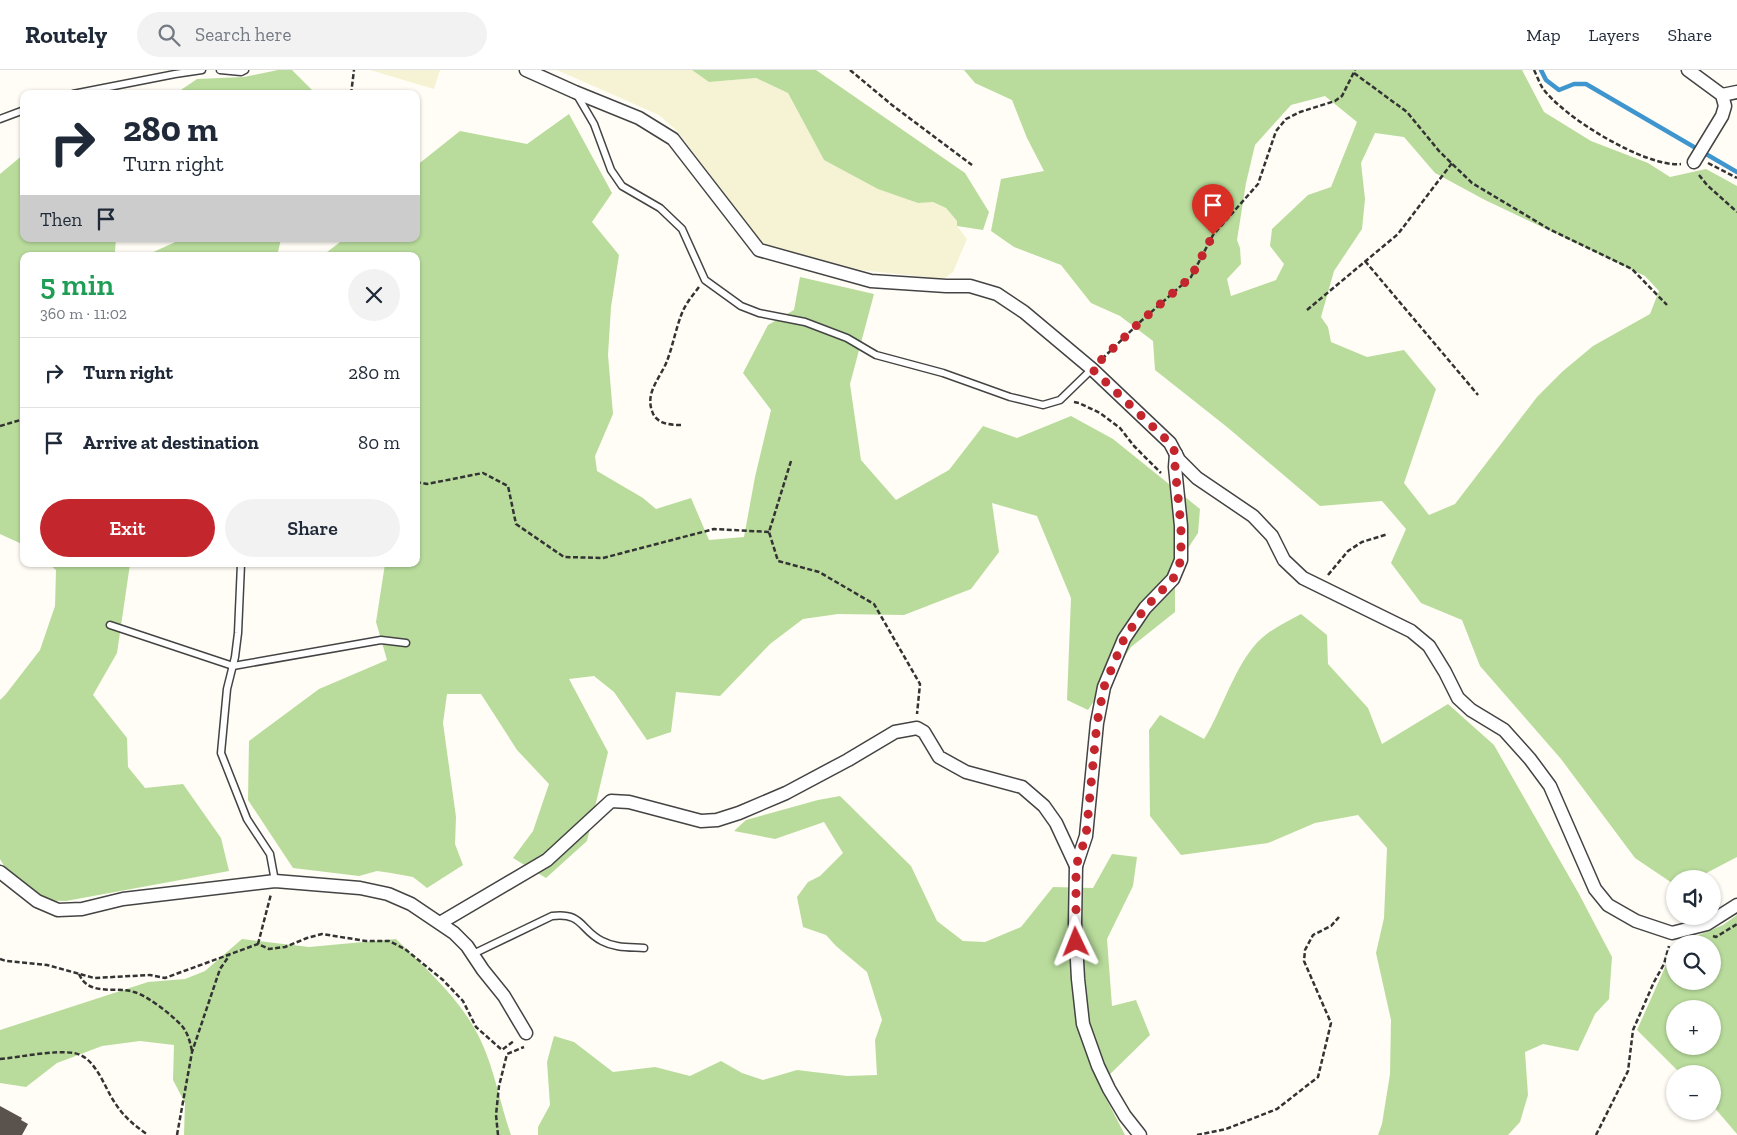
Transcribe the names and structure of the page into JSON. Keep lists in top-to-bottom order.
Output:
{
  "page": {
    "header": "Routely",
    "search": "Search here",
    "nav": ["Map", "Layers", "Share"],
    "turn": ["280 m", "Turn right"],
    "then": "Then",
    "heading": ["5 min", "360 m · 11:02"],
    "list": [
      {
        "name": "Turn right",
        "value": "280 m"
      },
      {
        "name": "Arrive at destination",
        "value": "80 m"
      }
    ],
    "buttons": ["Exit", "Share"],
    "map_buttons": ["+", "−"]
  }
}
